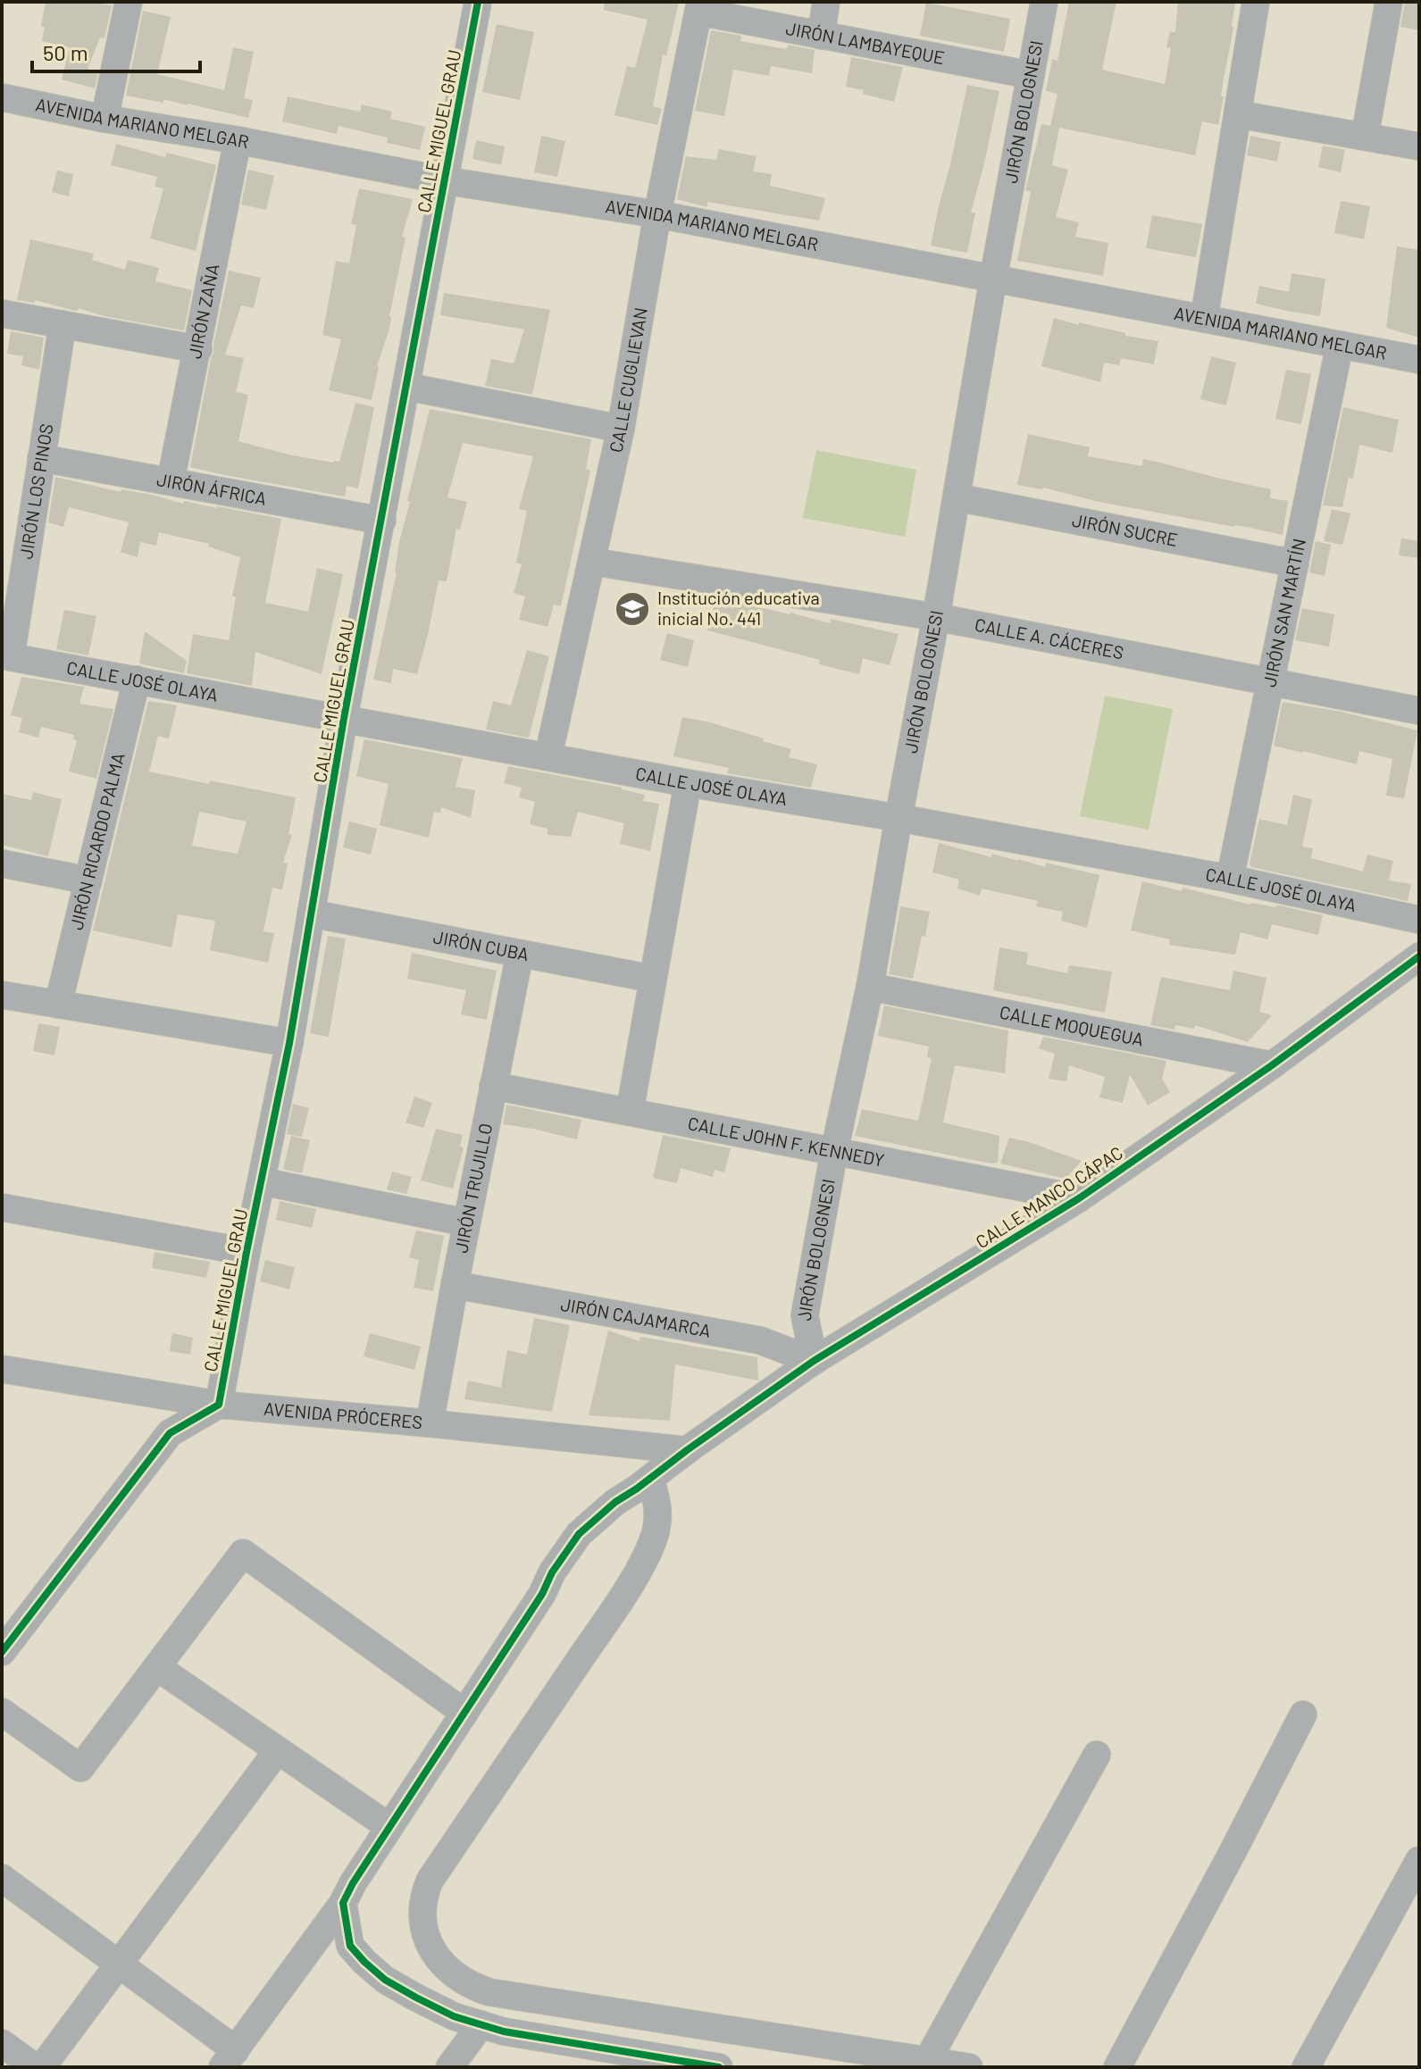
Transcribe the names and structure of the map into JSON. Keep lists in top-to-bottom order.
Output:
{
  "streets": {
    "street": [
      "JIRÓN LAMBAYEQUE",
      "JIRÓN BOLOGNESI",
      "AVENIDA MARIANO MELGAR",
      "CALLE MIGUEL GRAU",
      "JIRÓN ZAÑA",
      "CALLE CUGLIEVAN",
      "JIRÓN ÁFRICA",
      "JIRÓN LOS PINOS",
      "JIRÓN SUCRE",
      "JIRÓN SAN MARTÍN",
      "CALLE A. CÁCERES",
      "CALLE JOSÉ OLAYA",
      "JIRÓN RICARDO PALMA",
      "JIRÓN CUBA",
      "CALLE MOQUEGUA",
      "CALLE JOHN F. KENNEDY",
      "JIRÓN TRUJILLO",
      "CALLE MANCO CÁPAC",
      "JIRÓN CAJAMARCA",
      "AVENIDA PRÓCERES"
    ]
  },
  "crossings": [
    ["JIRÓN LAMBAYEQUE", "JIRÓN BOLOGNESI"],
    ["JIRÓN LAMBAYEQUE", "CALLE CUGLIEVAN"],
    ["JIRÓN BOLOGNESI", "AVENIDA MARIANO MELGAR"],
    ["JIRÓN BOLOGNESI", "JIRÓN SUCRE"],
    ["JIRÓN BOLOGNESI", "CALLE A. CÁCERES"],
    ["JIRÓN BOLOGNESI", "CALLE JOSÉ OLAYA"],
    ["JIRÓN BOLOGNESI", "CALLE MOQUEGUA"],
    ["JIRÓN BOLOGNESI", "CALLE JOHN F. KENNEDY"],
    ["JIRÓN BOLOGNESI", "CALLE MANCO CÁPAC"],
    ["JIRÓN BOLOGNESI", "JIRÓN CAJAMARCA"],
    ["AVENIDA MARIANO MELGAR", "CALLE MIGUEL GRAU"],
    ["AVENIDA MARIANO MELGAR", "JIRÓN ZAÑA"],
    ["AVENIDA MARIANO MELGAR", "CALLE CUGLIEVAN"],
    ["AVENIDA MARIANO MELGAR", "JIRÓN SAN MARTÍN"],
    ["CALLE MIGUEL GRAU", "JIRÓN ÁFRICA"],
    ["CALLE MIGUEL GRAU", "CALLE JOSÉ OLAYA"],
    ["CALLE MIGUEL GRAU", "JIRÓN CUBA"],
    ["CALLE MIGUEL GRAU", "AVENIDA PRÓCERES"],
    ["JIRÓN ZAÑA", "JIRÓN ÁFRICA"],
    ["CALLE CUGLIEVAN", "CALLE A. CÁCERES"],
    ["CALLE CUGLIEVAN", "CALLE JOSÉ OLAYA"],
    ["JIRÓN ÁFRICA", "JIRÓN LOS PINOS"],
    ["JIRÓN LOS PINOS", "CALLE JOSÉ OLAYA"],
    ["JIRÓN SUCRE", "JIRÓN SAN MARTÍN"],
    ["JIRÓN SAN MARTÍN", "CALLE A. CÁCERES"],
    ["JIRÓN SAN MARTÍN", "CALLE JOSÉ OLAYA"],
    ["CALLE JOSÉ OLAYA", "JIRÓN RICARDO PALMA"],
    ["JIRÓN CUBA", "JIRÓN TRUJILLO"],
    ["CALLE MOQUEGUA", "CALLE MANCO CÁPAC"],
    ["CALLE JOHN F. KENNEDY", "JIRÓN TRUJILLO"],
    ["CALLE JOHN F. KENNEDY", "CALLE MANCO CÁPAC"],
    ["JIRÓN TRUJILLO", "JIRÓN CAJAMARCA"],
    ["JIRÓN TRUJILLO", "AVENIDA PRÓCERES"],
    ["CALLE MANCO CÁPAC", "JIRÓN CAJAMARCA"],
    ["CALLE MANCO CÁPAC", "AVENIDA PRÓCERES"]
  ],
  "places": {
    "school or university": ["Institución educativa inicial No. 441"]
  },
  "scale_bar": "50 m"
}
